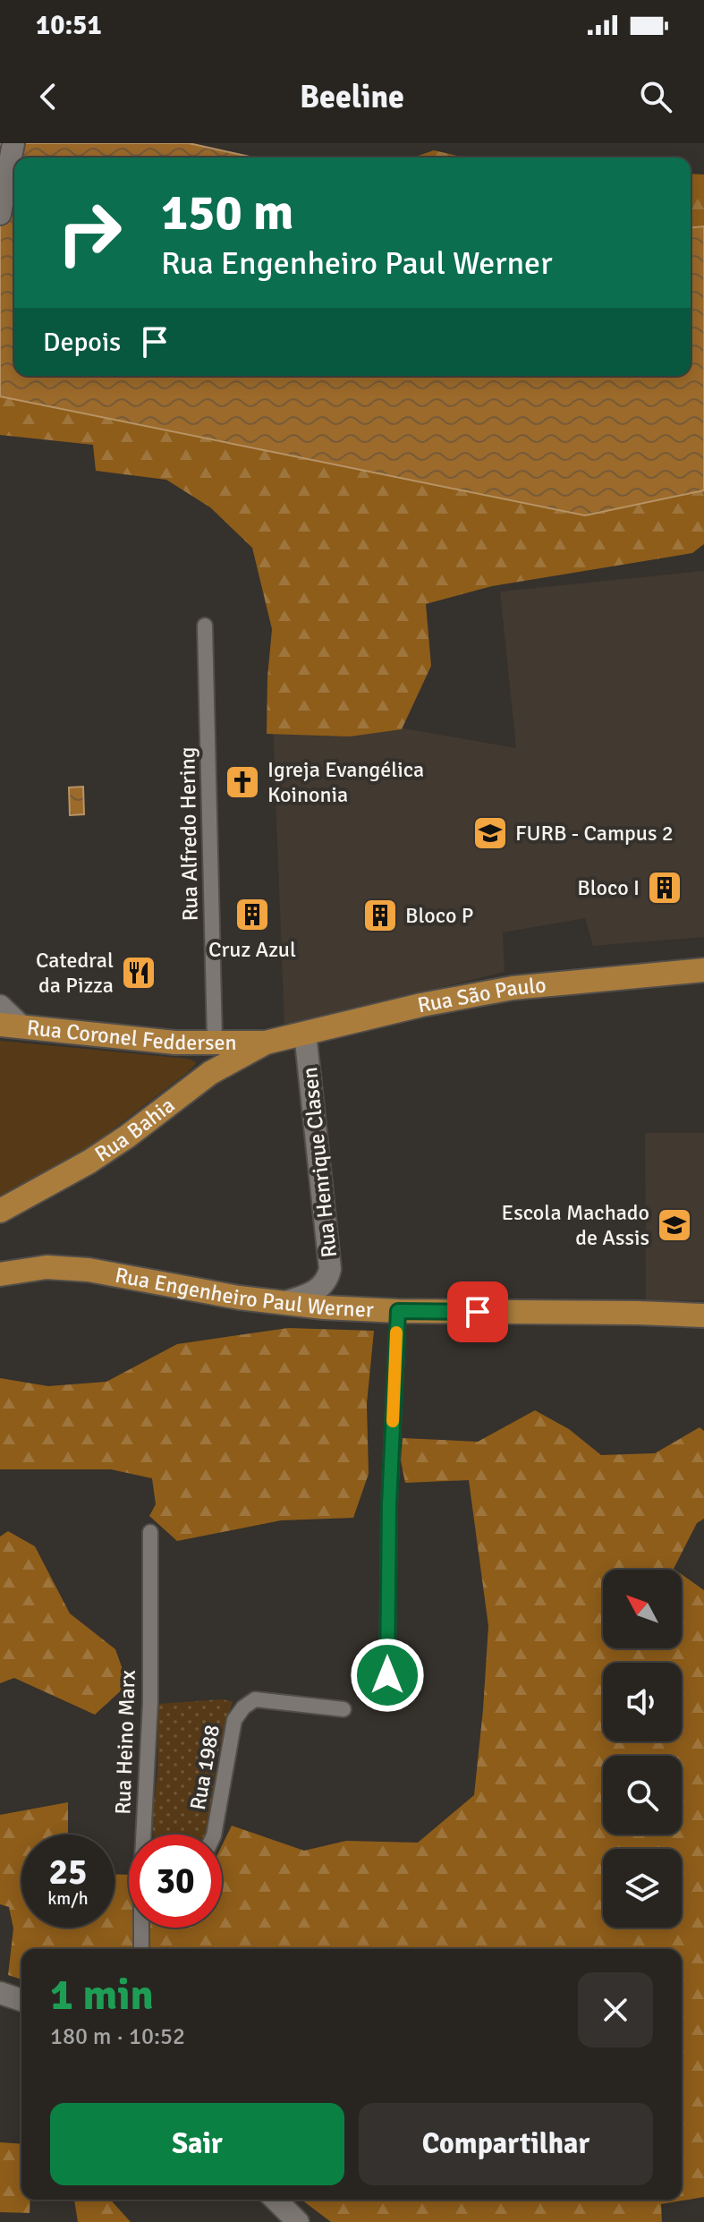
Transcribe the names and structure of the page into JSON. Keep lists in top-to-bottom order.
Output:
{
  "streets": {
    "main road": [
      "Rua São Paulo",
      "Rua Coronel Feddersen",
      "Rua Bahia",
      "Rua Engenheiro Paul Werner"
    ],
    "street": [
      "Rua Alfredo Hering",
      "Rua Henrique Clasen",
      "Rua Heino Marx",
      "Rua 1988"
    ]
  },
  "crossings": [
    ["Rua Alfredo Hering", "Rua Coronel Feddersen"],
    ["Rua São Paulo", "Rua Coronel Feddersen"],
    ["Rua São Paulo", "Rua Bahia"],
    ["Rua São Paulo", "Rua Henrique Clasen"],
    ["Rua Coronel Feddersen", "Rua Bahia"],
    ["Rua Henrique Clasen", "Rua Engenheiro Paul Werner"]
  ],
  "places": {
    "church": ["Igreja Evangélica Koinonia"],
    "school or university": ["FURB - Campus 2", "Escola Machado de Assis"],
    "building": ["Bloco I", "Cruz Azul", "Bloco P"],
    "restaurant": ["Catedral da Pizza"]
  },
  "north": "top left",
  "page": {
    "status": "10:51",
    "header": "Beeline",
    "turn": ["150 m", "Rua Engenheiro Paul Werner"],
    "then": "Depois",
    "speed": "25 km/h",
    "limit": "30",
    "heading": ["1 min", "180 m · 10:52"],
    "buttons": ["Sair", "Compartilhar"]
  }
}
